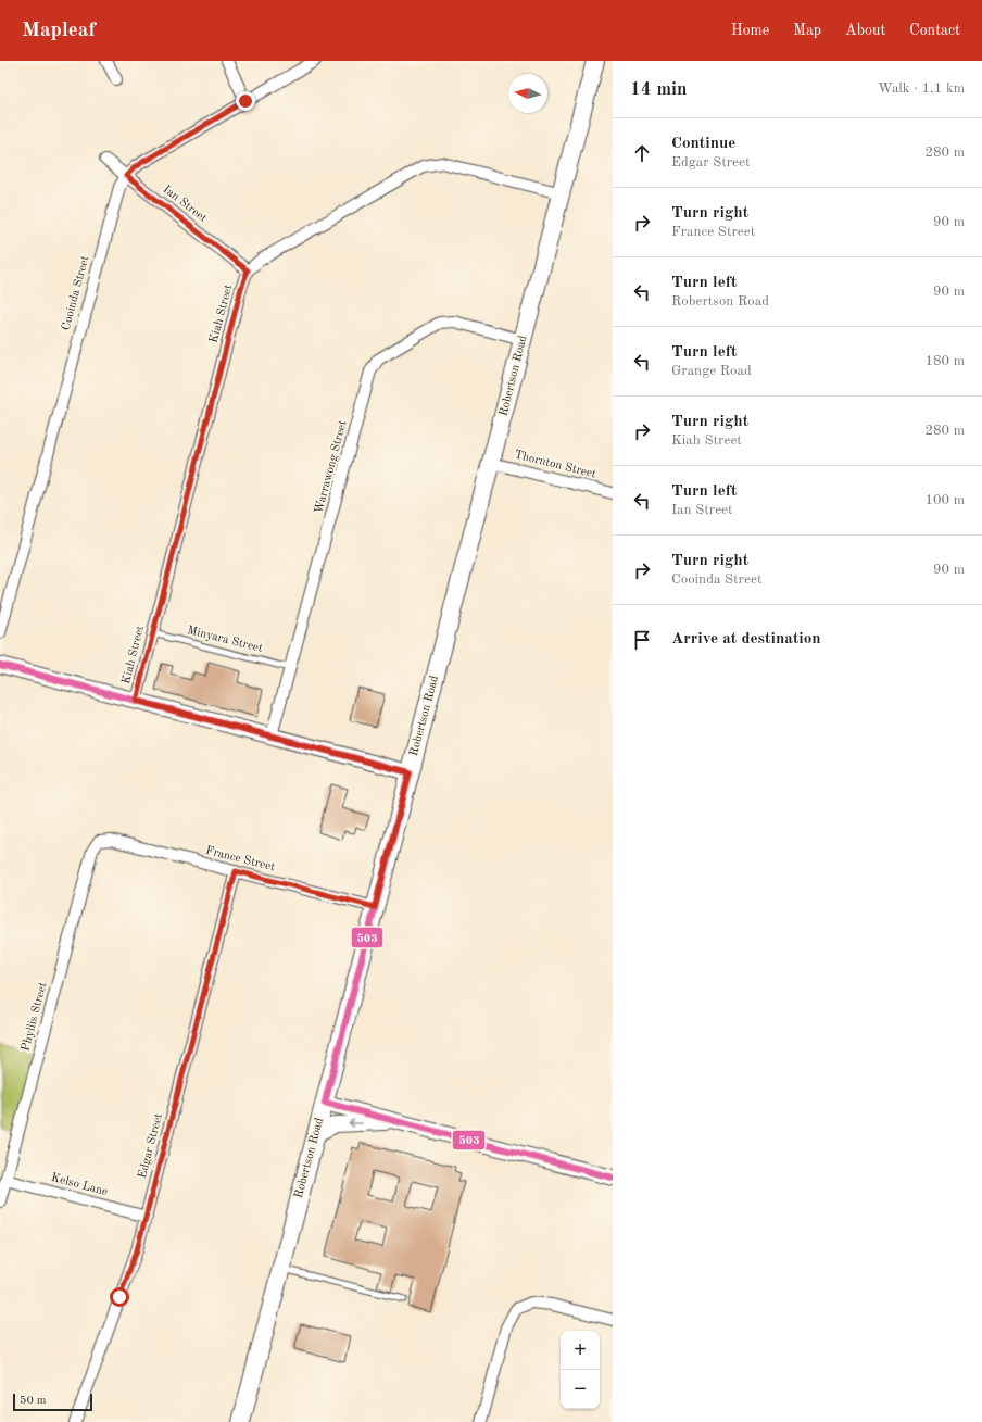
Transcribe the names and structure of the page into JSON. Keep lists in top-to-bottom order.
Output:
{
  "streets": {
    "main road": ["Robertson Road"],
    "street": [
      "Ian Street",
      "Cooinda Street",
      "Kiah Street",
      "Thornton Street",
      "Warrawong Street",
      "France Street",
      "Phyllis Street",
      "Edgar Street",
      "Kelso Lane"
    ],
    "lane": ["Minyara Street"]
  },
  "crossings": [
    ["Ian Street", "Cooinda Street"],
    ["Ian Street", "Kiah Street"],
    ["Kiah Street", "Minyara Street"],
    ["Robertson Road", "Thornton Street"],
    ["Robertson Road", "Warrawong Street"],
    ["Robertson Road", "France Street"],
    ["Warrawong Street", "Minyara Street"],
    ["France Street", "Phyllis Street"],
    ["France Street", "Edgar Street"],
    ["Phyllis Street", "Kelso Lane"],
    ["Edgar Street", "Kelso Lane"]
  ],
  "lines": ["transit line 503"],
  "scale_bar": "50 m",
  "north": "left",
  "page": {
    "header": "Mapleaf",
    "nav": [
      "Home",
      "Map",
      "About",
      "Contact"
    ],
    "heading": ["14 min", "Walk · 1.1 km"],
    "list": [
      ["Continue", "Edgar Street", "280 m"],
      ["Turn right", "France Street", "90 m"],
      ["Turn left", "Robertson Road", "90 m"],
      ["Turn left", "Grange Road", "180 m"],
      ["Turn right", "Kiah Street", "280 m"],
      ["Turn left", "Ian Street", "100 m"],
      ["Turn right", "Cooinda Street", "90 m"],
      "Arrive at destination"
    ],
    "map_buttons": ["+", "−"],
    "scale": "50 m"
  }
}
